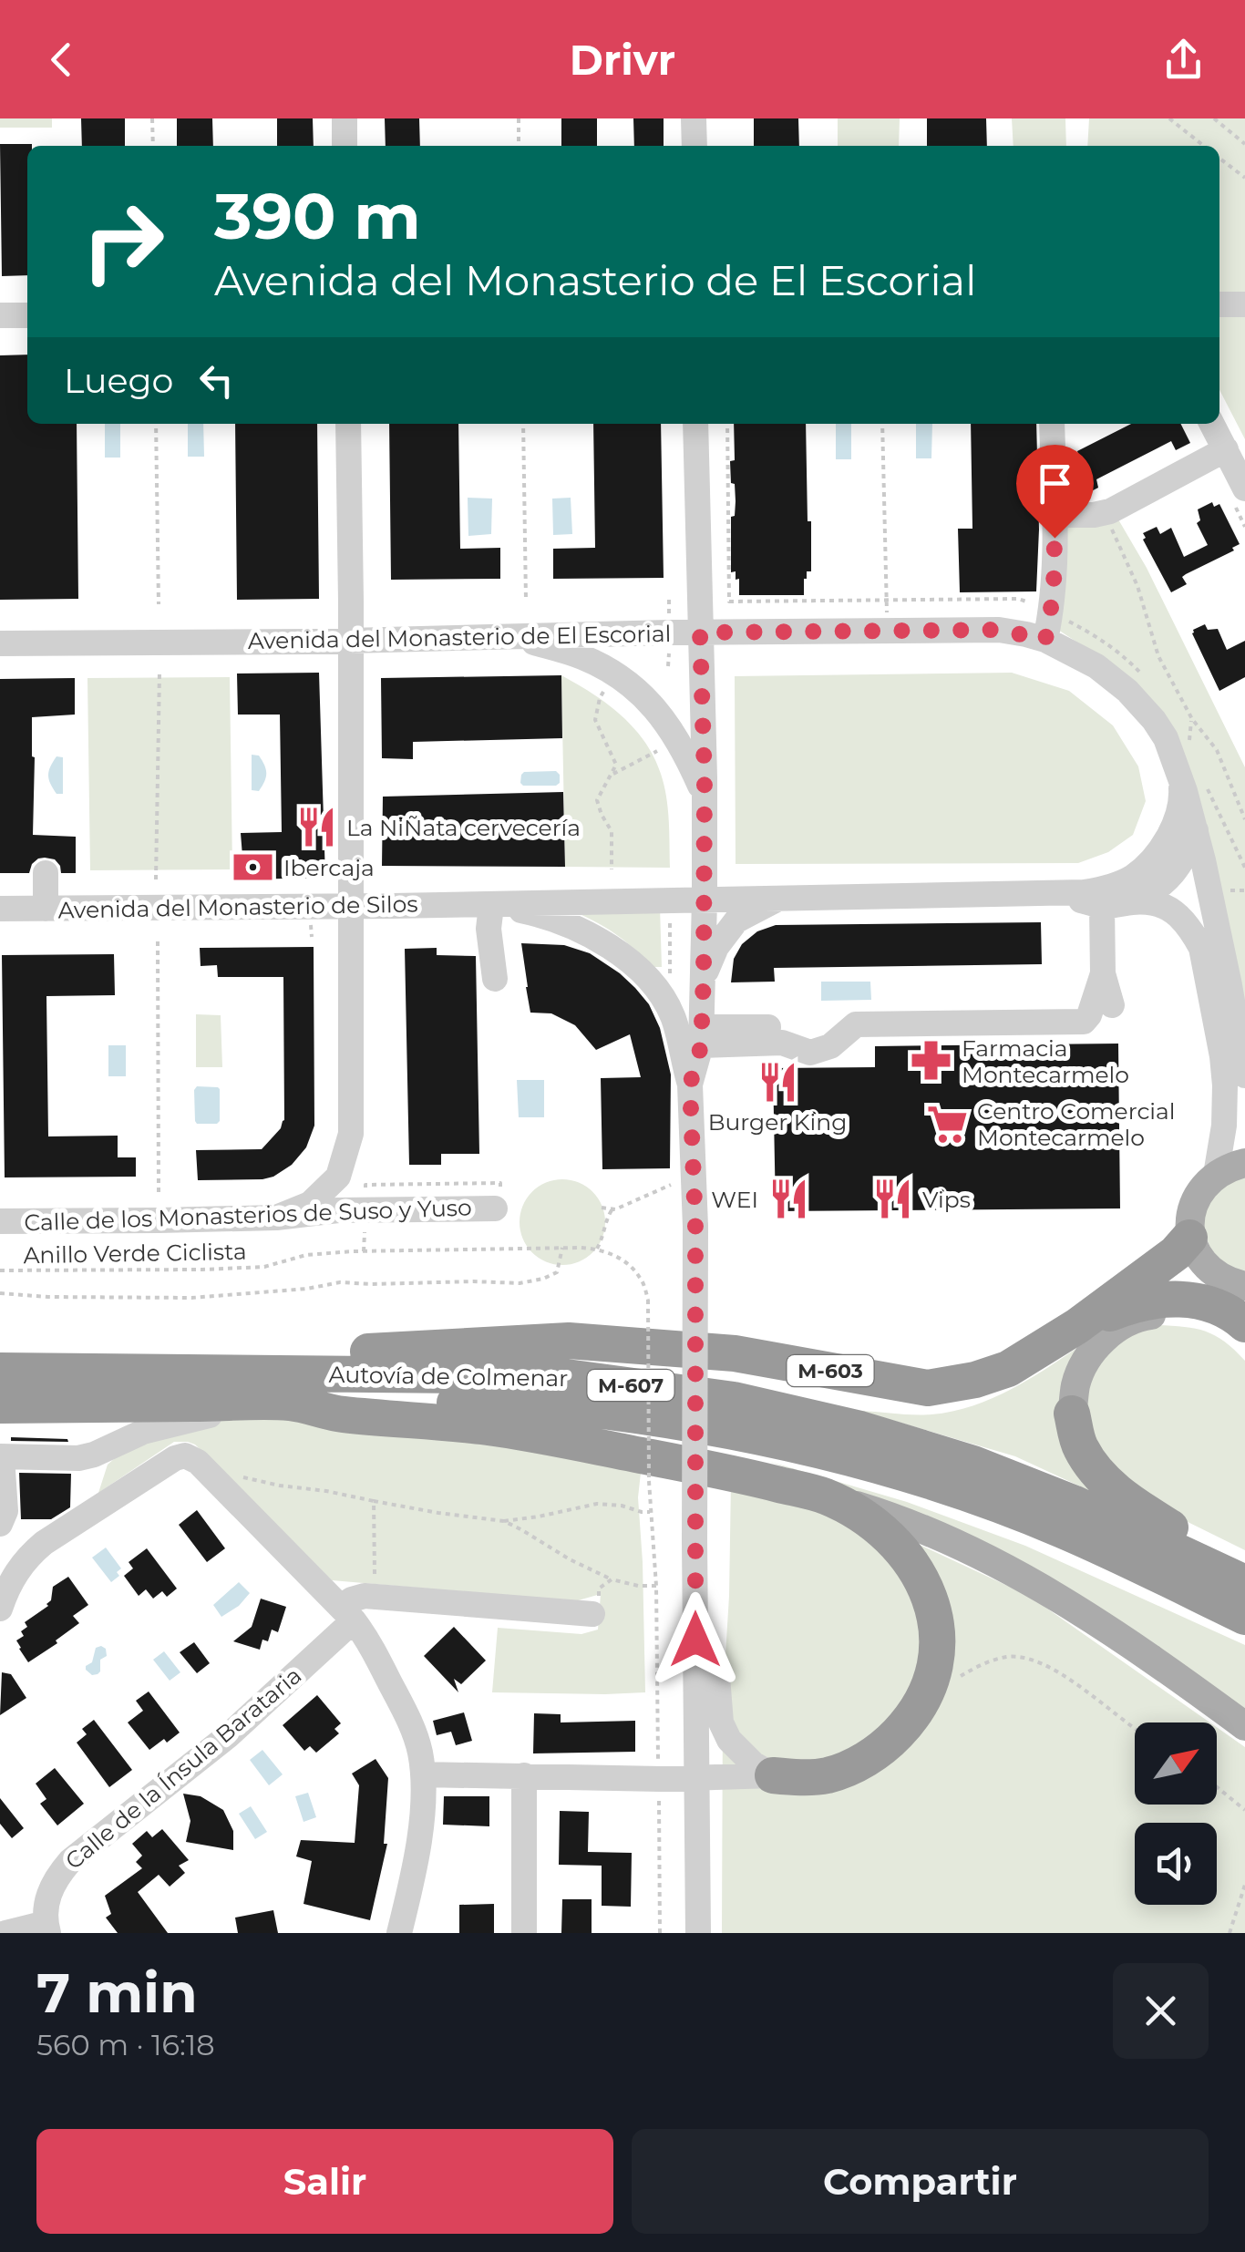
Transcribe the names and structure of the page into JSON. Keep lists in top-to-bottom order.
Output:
{
  "streets": {
    "highway": ["M-603", "Autovía de Colmenar", "M-607"],
    "street": [
      "Avenida del Monasterio de El Escorial",
      "Avenida del Monasterio de Silos",
      "Calle de los Monasterios de Suso y Yuso",
      "Calle de la Ínsula Barataria"
    ],
    "path": ["Anillo Verde Ciclista"]
  },
  "crossings": [
    ["Avenida del Monasterio de El Escorial", "Avenida del Monasterio de Silos"],
    ["M-603", "Autovía de Colmenar"],
    ["Autovía de Colmenar", "M-607"]
  ],
  "places": {
    "restaurant": [
      "La NiÑata cervecería",
      "Burger King",
      "WEI",
      "Vips"
    ],
    "bank": ["Ibercaja"],
    "pharmacy": ["Farmacia Montecarmelo"],
    "supermarket": ["Centro Comercial Montecarmelo"]
  },
  "north": "top right",
  "page": {
    "header": "Drivr",
    "turn": ["390 m", "Avenida del Monasterio de El Escorial"],
    "then": "Luego",
    "heading": ["7 min", "560 m · 16:18"],
    "buttons": ["Salir", "Compartir"]
  }
}
